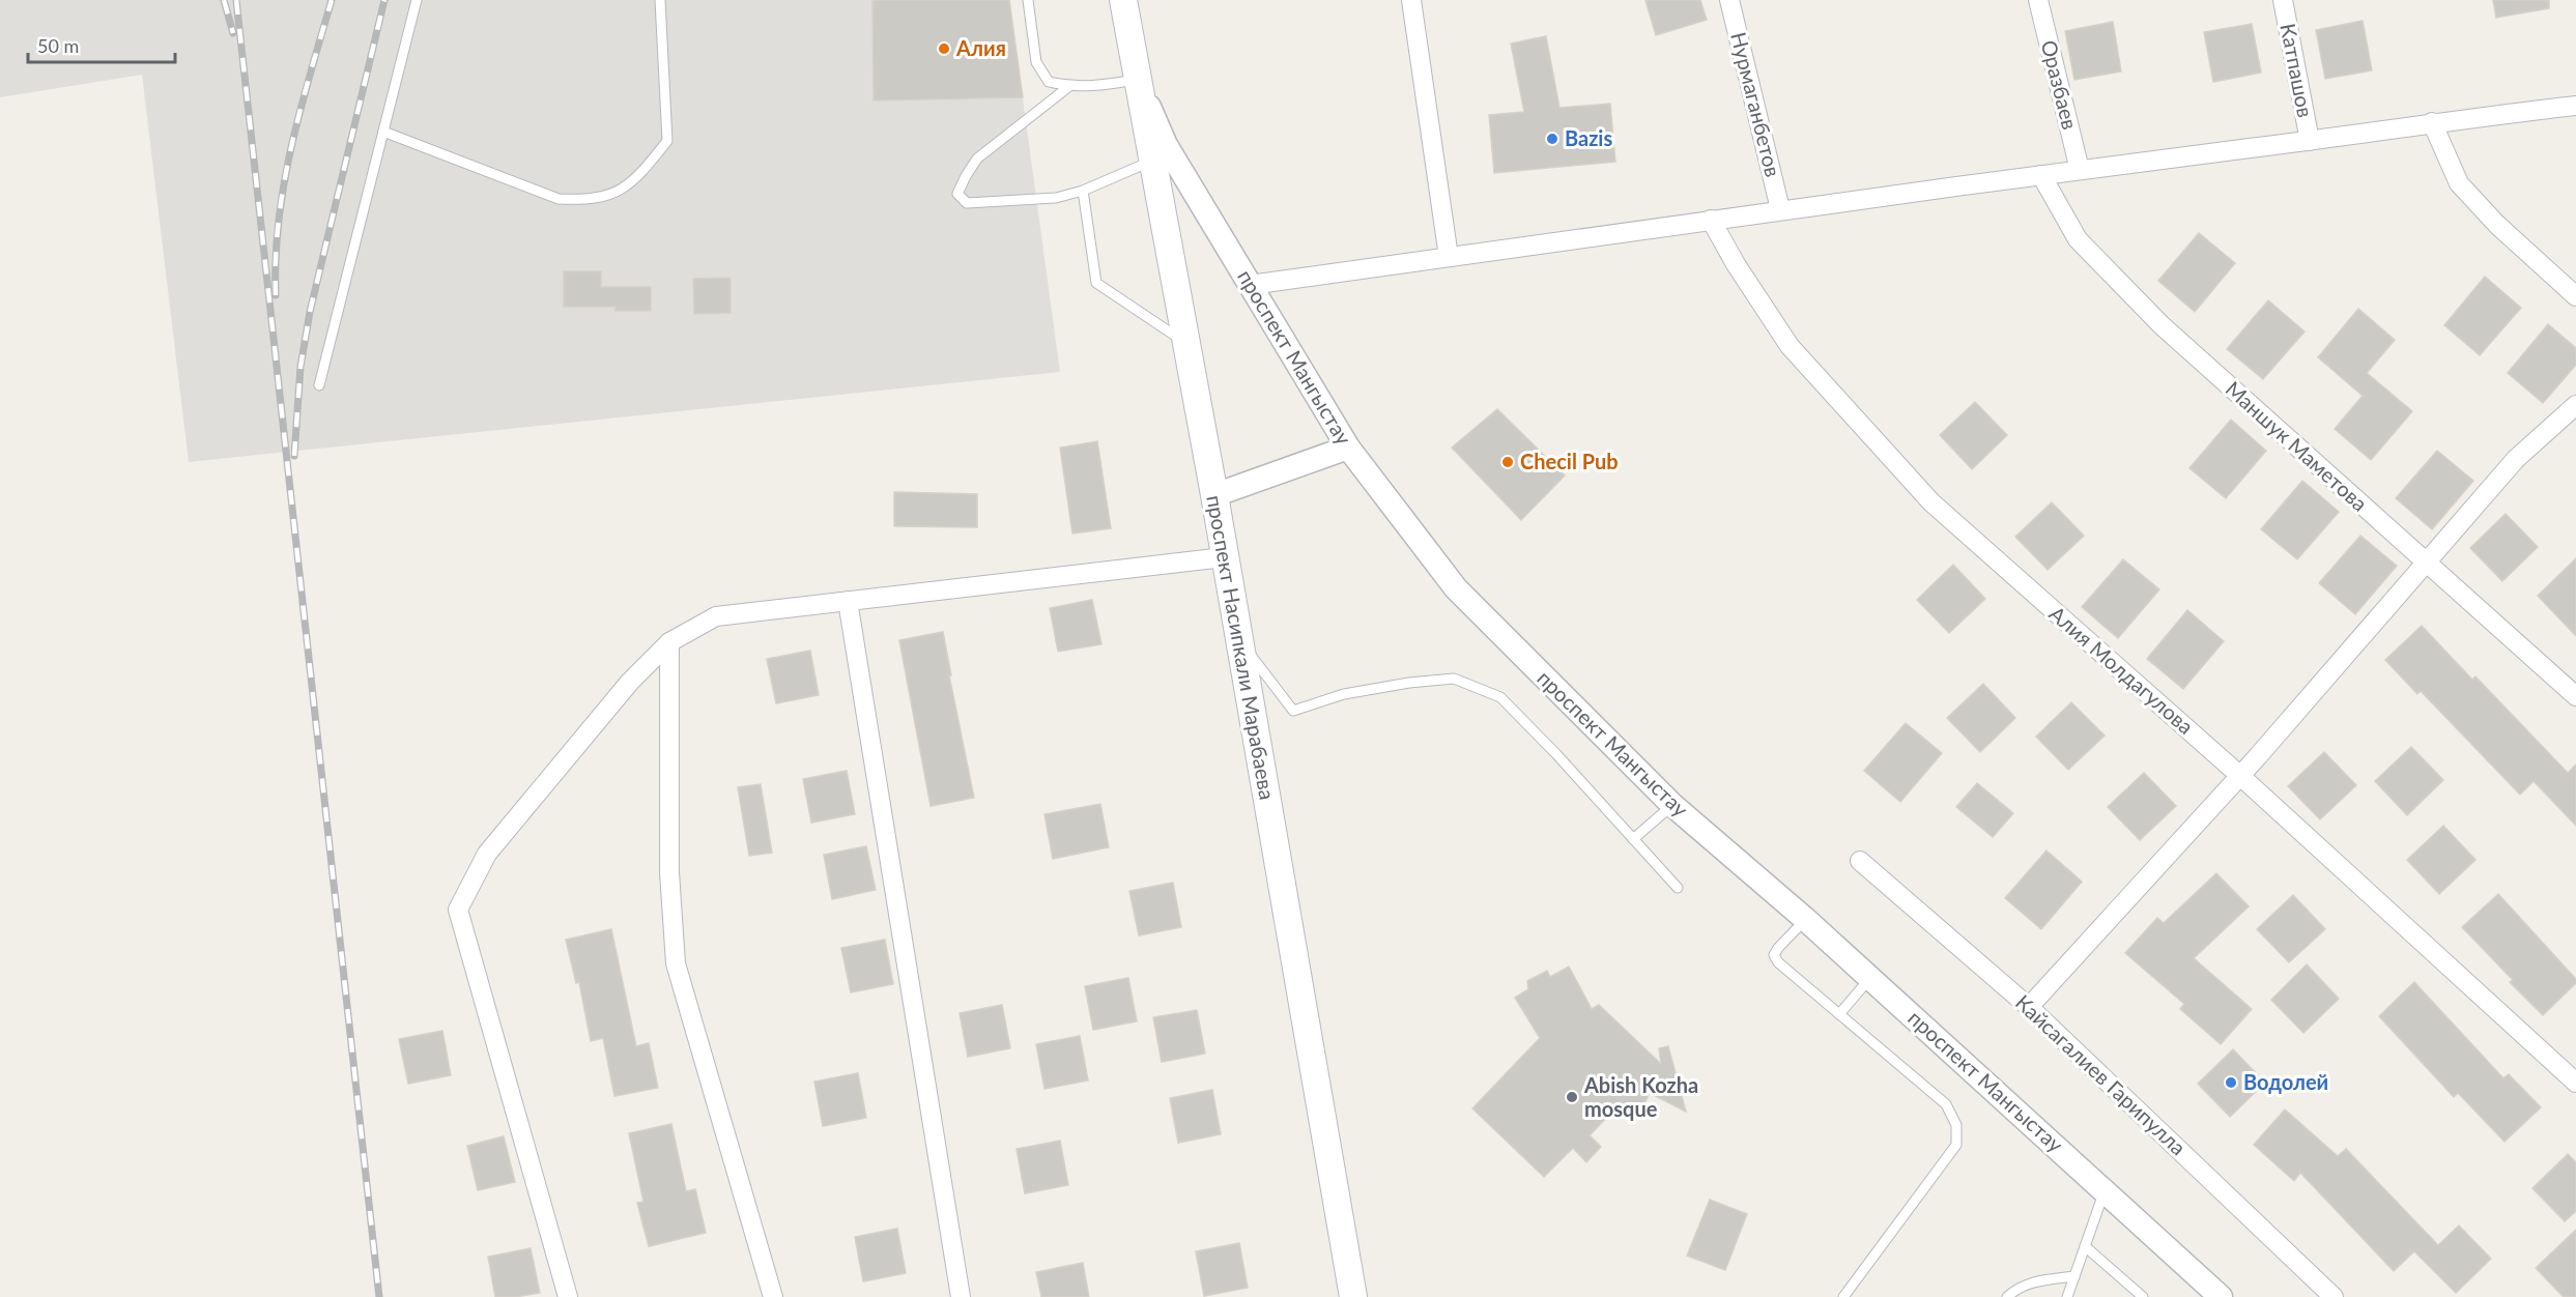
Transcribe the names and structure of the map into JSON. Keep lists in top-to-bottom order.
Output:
{
  "streets": {
    "main road": ["проспект Насипкали Марабаева"],
    "street": [
      "Катпашов",
      "Оразбаев",
      "Нурмаганбетов",
      "проспект Мангыстау",
      "Маншук Маметова",
      "Алия Молдагулова",
      "Кайсагалиев Гарипулла"
    ]
  },
  "crossings": [
    ["проспект Мангыстау", "проспект Насипкали Марабаева"]
  ],
  "places": [
    "Алия",
    "Bazis",
    "Checil Pub",
    "Водолей",
    "Abish Kozha mosque"
  ],
  "scale_bar": "50 m"
}
